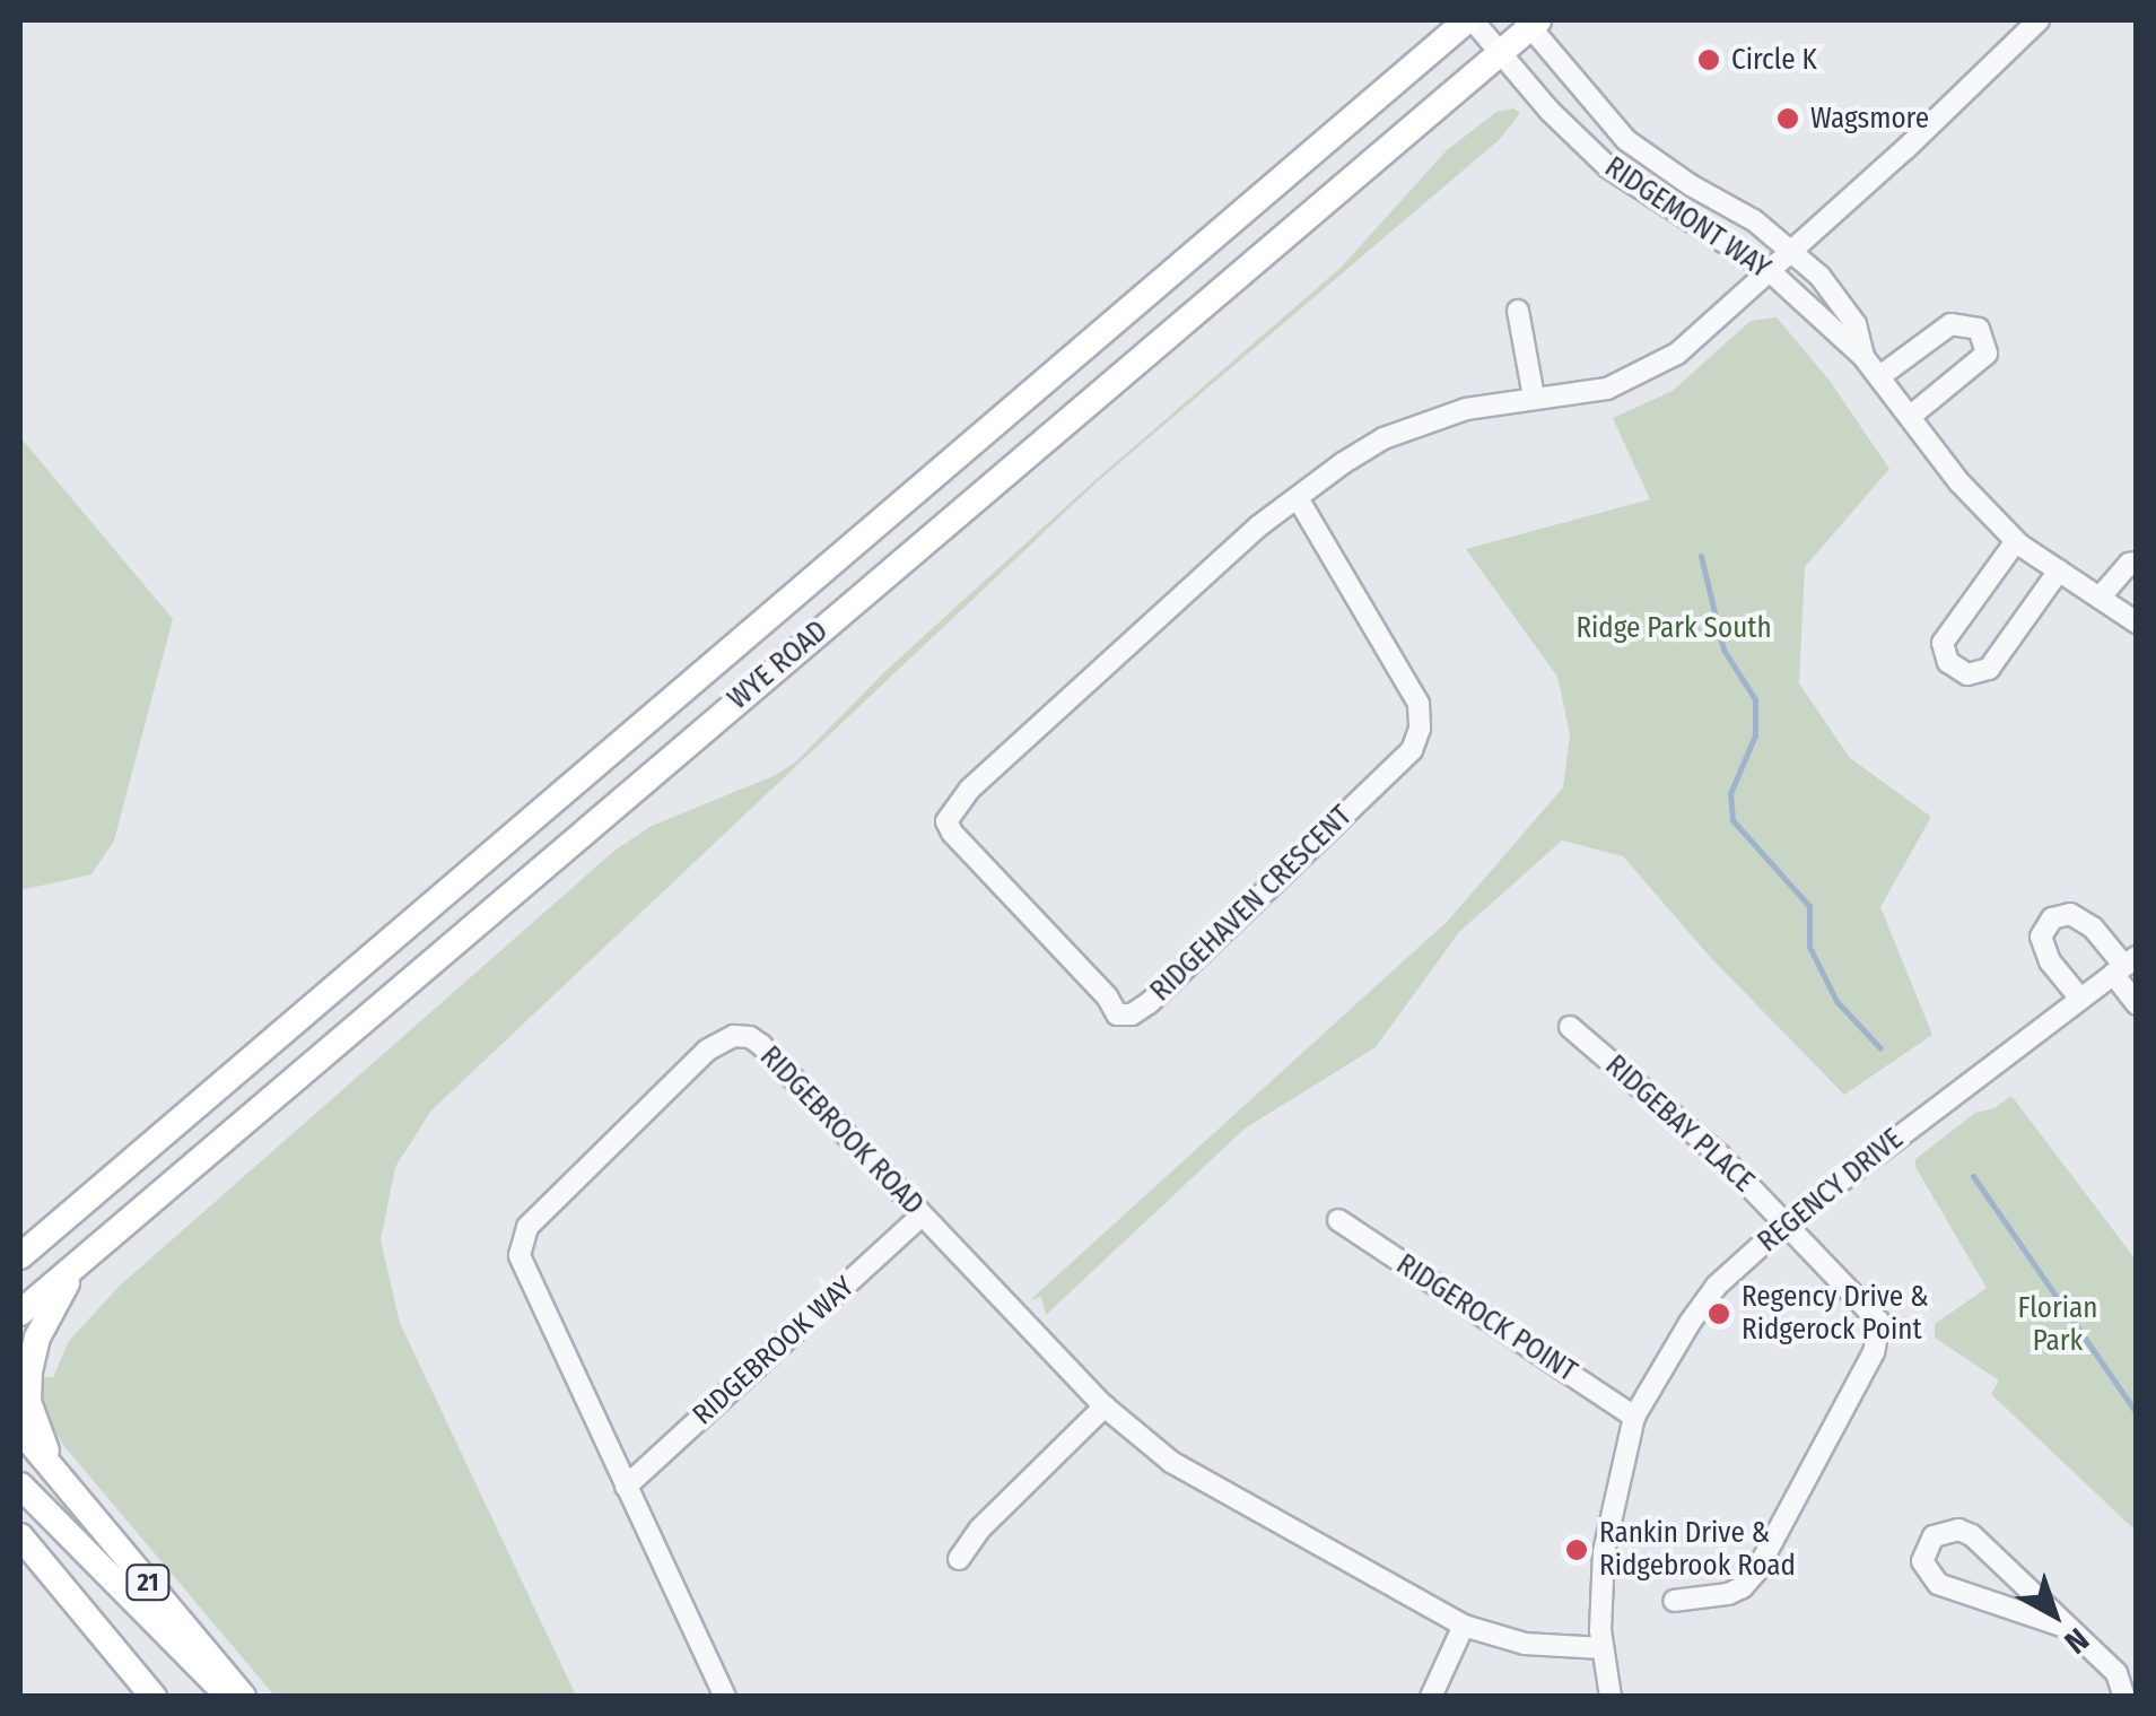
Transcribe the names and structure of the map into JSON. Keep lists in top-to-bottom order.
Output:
{
  "streets": {
    "main road": ["WYE ROAD", "21"],
    "street": [
      "RIDGEMONT WAY",
      "RIDGEHAVEN CRESCENT",
      "RIDGEBAY PLACE",
      "RIDGEBROOK ROAD",
      "REGENCY DRIVE",
      "RIDGEROCK POINT",
      "RIDGEBROOK WAY"
    ]
  },
  "crossings": [
    ["RIDGEMONT WAY", "WYE ROAD"],
    ["RIDGEMONT WAY", "RIDGEHAVEN CRESCENT"],
    ["RIDGEBAY PLACE", "REGENCY DRIVE"],
    ["RIDGEBROOK ROAD", "REGENCY DRIVE"],
    ["RIDGEBROOK ROAD", "RIDGEBROOK WAY"],
    ["REGENCY DRIVE", "RIDGEROCK POINT"]
  ],
  "parks": ["Ridge Park South", "Florian Park"],
  "places": [
    "Circle K",
    "Wagsmore",
    "Regency Drive & Ridgerock Point",
    "Rankin Drive & Ridgebrook Road"
  ],
  "north": "bottom right"
}
